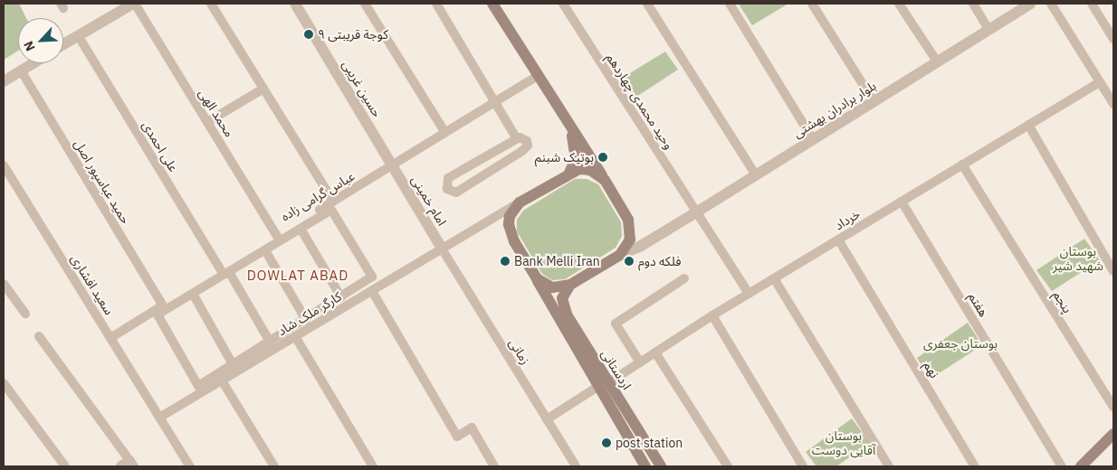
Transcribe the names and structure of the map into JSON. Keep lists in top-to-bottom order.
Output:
{
  "streets": {
    "main road": ["اردستانی"],
    "street": [
      "حسین غریبی",
      "وحید محمدی چهاردهم",
      "بلوار برادران بهشتی",
      "محمد الهی",
      "علی احمدی",
      "حمید عباسپور اصل",
      "عباس گرامی زاده",
      "امام خمینی",
      "خرداد",
      "سعید افشاری",
      "پنجم",
      "هفتم",
      "کارگر ملک شاد",
      "زمانی",
      "نهم"
    ]
  },
  "crossings": [
    ["حسین غریبی", "عباس گرامی زاده"],
    ["حسین غریبی", "امام خمینی"],
    ["وحید محمدی چهاردهم", "بلوار برادران بهشتی"],
    ["وحید محمدی چهاردهم", "خرداد"],
    ["بلوار برادران بهشتی", "کارگر ملک شاد"],
    ["بلوار برادران بهشتی", "اردستانی"],
    ["محمد الهی", "عباس گرامی زاده"],
    ["علی احمدی", "عباس گرامی زاده"],
    ["حمید عباسپور اصل", "عباس گرامی زاده"],
    ["عباس گرامی زاده", "امام خمینی"],
    ["عباس گرامی زاده", "سعید افشاری"],
    ["امام خمینی", "کارگر ملک شاد"],
    ["امام خمینی", "زمانی"],
    ["خرداد", "پنجم"],
    ["خرداد", "هفتم"],
    ["خرداد", "زمانی"],
    ["خرداد", "اردستانی"],
    ["خرداد", "نهم"],
    ["سعید افشاری", "کارگر ملک شاد"],
    ["کارگر ملک شاد", "زمانی"],
    ["کارگر ملک شاد", "اردستانی"]
  ],
  "districts": ["DOWLAT ABAD"],
  "parks": ["بوستان شهید شیر", "بوستان جعفری", "بوستان آقایی دوست"],
  "places": [
    "۹ کوجة قریبتی",
    "بوتیک شبنم",
    "Bank Melli Iran",
    "فلکه دوم",
    "post station"
  ],
  "north": "bottom left"
}
